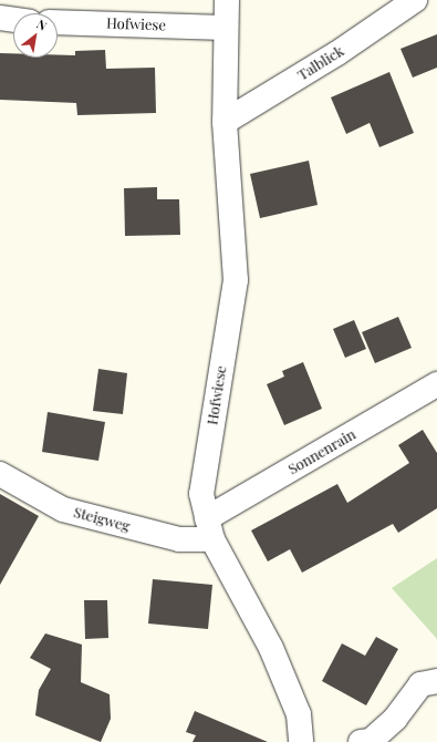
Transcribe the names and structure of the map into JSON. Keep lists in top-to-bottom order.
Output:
{
  "streets": {
    "street": [
      "Hofwiese",
      "Talblick",
      "Sonnenrain",
      "Steigweg"
    ]
  },
  "crossings": [
    ["Hofwiese", "Talblick"],
    ["Hofwiese", "Sonnenrain"],
    ["Hofwiese", "Steigweg"],
    ["Sonnenrain", "Steigweg"]
  ],
  "north": "top right"
}
